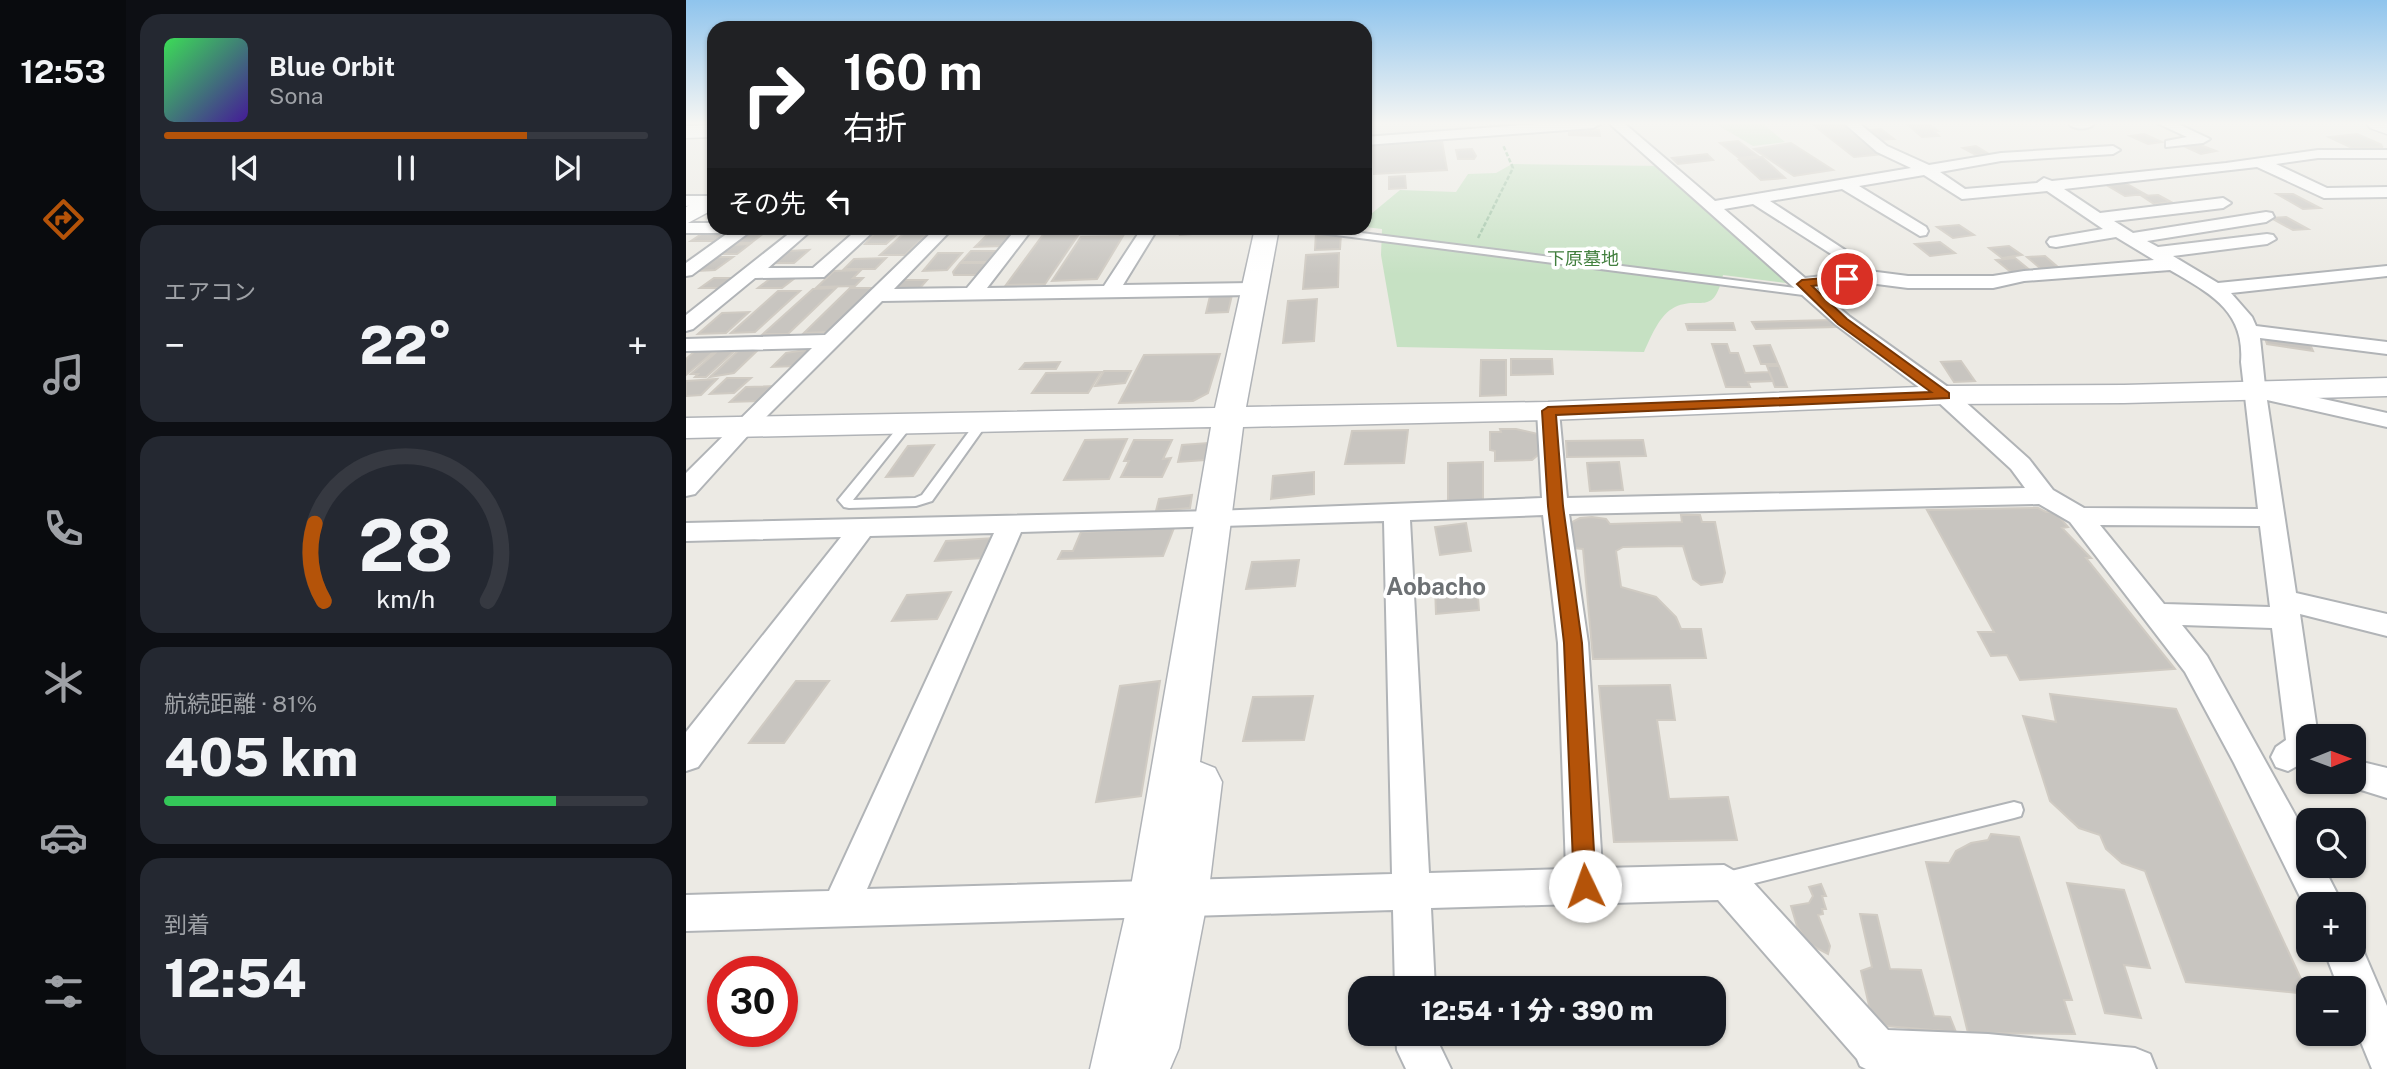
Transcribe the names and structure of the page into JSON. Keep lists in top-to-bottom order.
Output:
{
  "districts": ["Aobacho"],
  "parks": ["下原墓地"],
  "north": "right",
  "page": {
    "tabs": "12:53",
    "turn": ["160 m", "右折"],
    "song": ["Blue Orbit", "Sona"],
    "then": "その先",
    "tile": [
      "エアコン",
      ["航続距離 · 81%", "405 km"],
      ["到着", "12:54"]
    ],
    "heat": ["−", "22°", "+"],
    "map_buttons": ["+", "−"],
    "limit": "30",
    "trip": "12:54 · 1 分 · 390 m",
    "gauge": ["28", "km/h"]
  }
}
